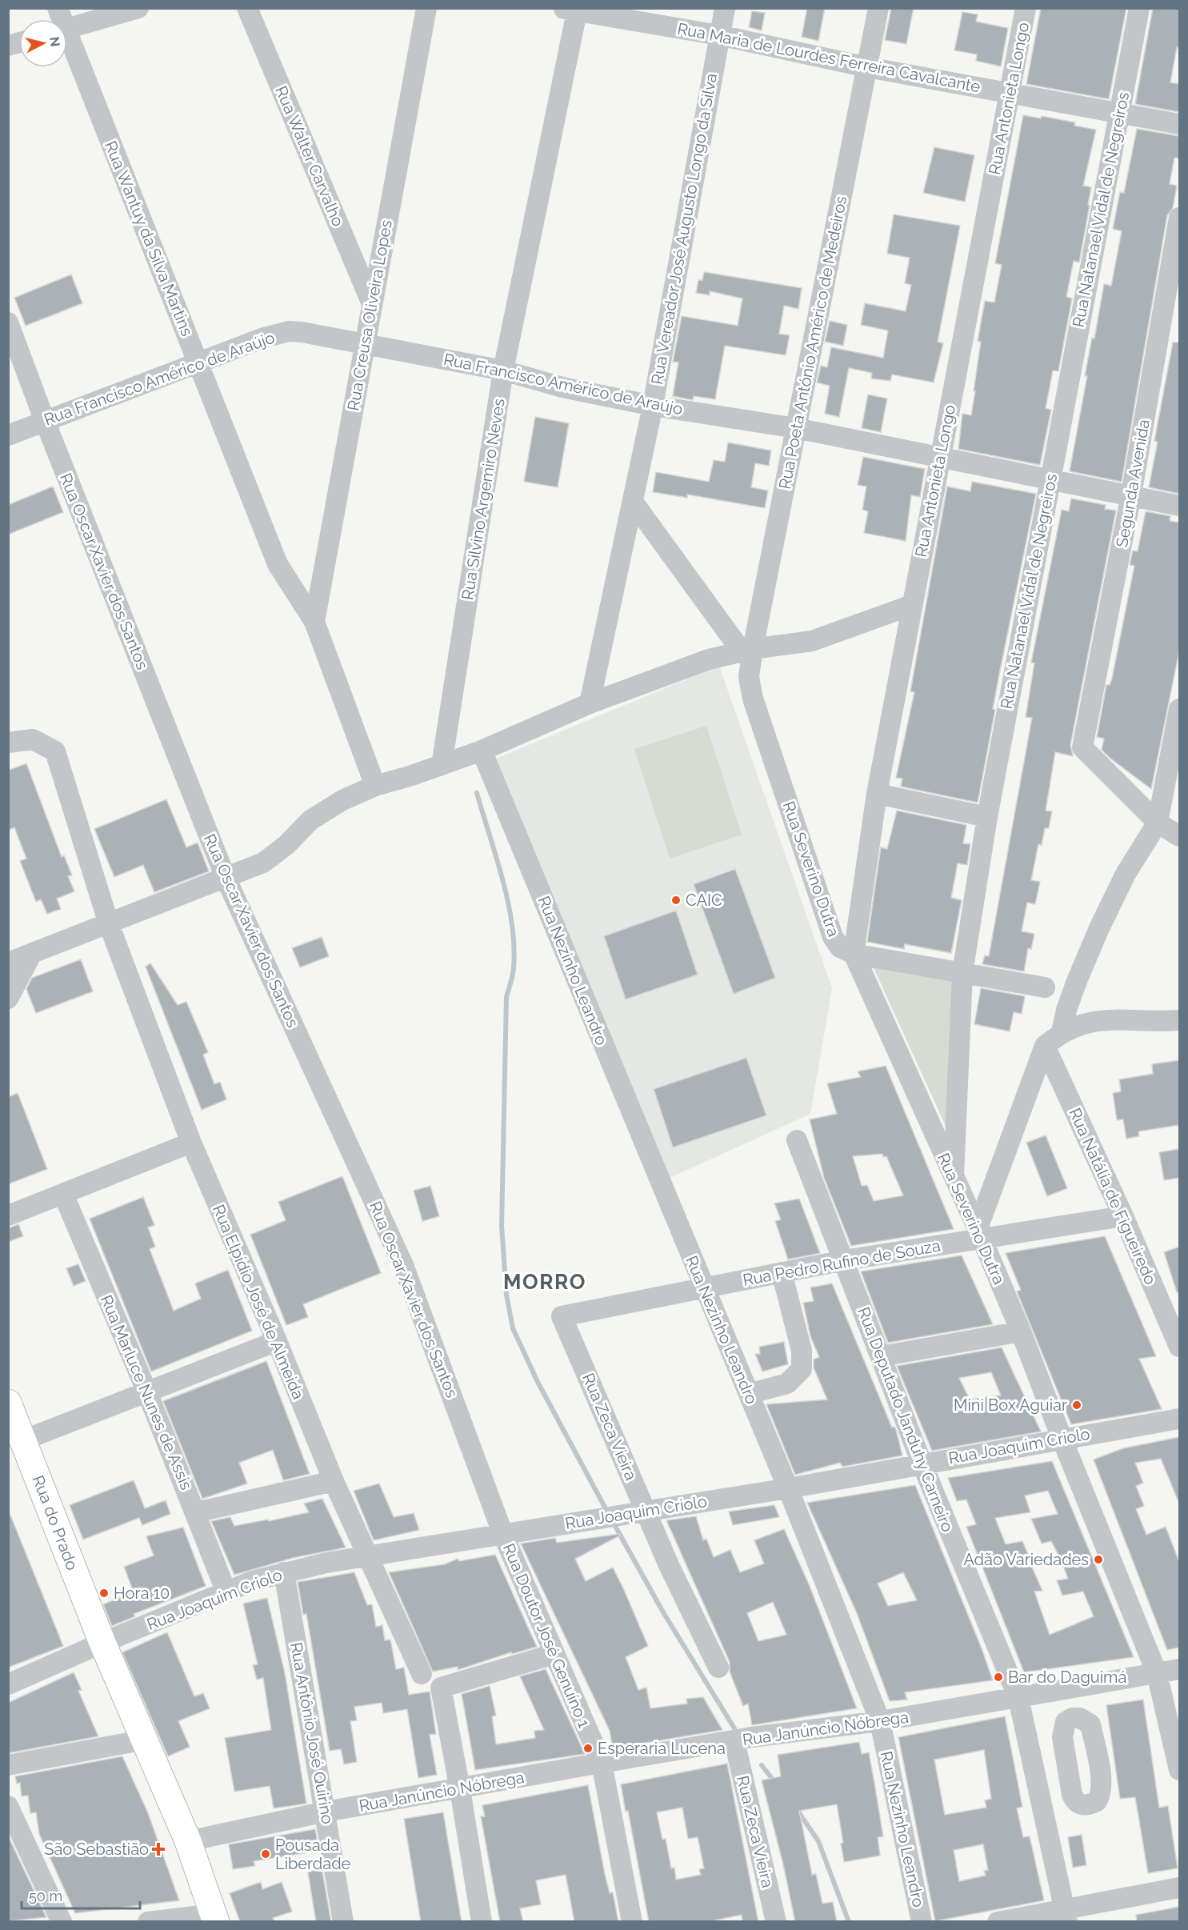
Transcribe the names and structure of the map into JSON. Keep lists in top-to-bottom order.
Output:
{
  "streets": {
    "main road": ["Rua do Prado"],
    "street": [
      "Rua Maria de Lourdes Ferreira Cavalcante",
      "Rua Antonieta Longo",
      "Rua Walter Carvalho",
      "Rua Natanael Vidal de Negreiros",
      "Rua Vereador José Augusto Longo da Silva",
      "Rua Wantuy da Silva Martins",
      "Rua Creusa Oliveira Lopes",
      "Rua Poeta António Américo de Medeiros",
      "Rua Francisco Américo de Araújo",
      "Segunda Avenida",
      "Rua Silvino Argemiro Neves",
      "Rua Oscar Xavier dos Santos",
      "Rua Severino Dutra",
      "Rua Nezinho Leandro",
      "Rua Natália de Figueiredo",
      "Rua Pedro Rufino de Souza",
      "Rua Elpídio José de Almeida",
      "Rua Marluce Nunes de Assis",
      "Rua Deputado Janduhy Carneiro",
      "Rua Zeca Vieira",
      "Rua Joaquim Criolo",
      "Rua Doutor José Genuíno 1",
      "Rua Janúncio Nóbrega",
      "Rua Antônio José Quirino"
    ]
  },
  "crossings": [
    ["Rua Maria de Lourdes Ferreira Cavalcante", "Rua Antonieta Longo"],
    ["Rua Maria de Lourdes Ferreira Cavalcante", "Rua Natanael Vidal de Negreiros"],
    ["Rua Maria de Lourdes Ferreira Cavalcante", "Rua Vereador José Augusto Longo da Silva"],
    ["Rua Maria de Lourdes Ferreira Cavalcante", "Rua Poeta António Américo de Medeiros"],
    ["Rua Maria de Lourdes Ferreira Cavalcante", "Rua Silvino Argemiro Neves"],
    ["Rua Antonieta Longo", "Rua Francisco Américo de Araújo"],
    ["Rua Antonieta Longo", "Rua Severino Dutra"],
    ["Rua Walter Carvalho", "Rua Creusa Oliveira Lopes"],
    ["Rua Natanael Vidal de Negreiros", "Rua Francisco Américo de Araújo"],
    ["Rua Natanael Vidal de Negreiros", "Rua Severino Dutra"],
    ["Rua Vereador José Augusto Longo da Silva", "Rua Francisco Américo de Araújo"],
    ["Rua Wantuy da Silva Martins", "Rua Creusa Oliveira Lopes"],
    ["Rua Wantuy da Silva Martins", "Rua Francisco Américo de Araújo"],
    ["Rua Creusa Oliveira Lopes", "Rua Francisco Américo de Araújo"],
    ["Rua Poeta António Américo de Medeiros", "Rua Francisco Américo de Araújo"],
    ["Rua Poeta António Américo de Medeiros", "Rua Severino Dutra"],
    ["Rua Francisco Américo de Araújo", "Segunda Avenida"],
    ["Rua Francisco Américo de Araújo", "Rua Silvino Argemiro Neves"],
    ["Rua Francisco Américo de Araújo", "Rua Oscar Xavier dos Santos"],
    ["Rua Oscar Xavier dos Santos", "Rua Joaquim Criolo"],
    ["Rua Oscar Xavier dos Santos", "Rua Doutor José Genuíno 1"],
    ["Rua Severino Dutra", "Rua Pedro Rufino de Souza"],
    ["Rua Severino Dutra", "Rua Joaquim Criolo"],
    ["Rua Severino Dutra", "Rua Janúncio Nóbrega"],
    ["Rua Nezinho Leandro", "Rua Pedro Rufino de Souza"],
    ["Rua Nezinho Leandro", "Rua Joaquim Criolo"],
    ["Rua Nezinho Leandro", "Rua Janúncio Nóbrega"],
    ["Rua Natália de Figueiredo", "Rua Pedro Rufino de Souza"],
    ["Rua Pedro Rufino de Souza", "Rua Deputado Janduhy Carneiro"],
    ["Rua Pedro Rufino de Souza", "Rua Zeca Vieira"],
    ["Rua Elpídio José de Almeida", "Rua Joaquim Criolo"],
    ["Rua Marluce Nunes de Assis", "Rua Joaquim Criolo"],
    ["Rua Deputado Janduhy Carneiro", "Rua Joaquim Criolo"],
    ["Rua Deputado Janduhy Carneiro", "Rua Janúncio Nóbrega"],
    ["Rua Zeca Vieira", "Rua Joaquim Criolo"],
    ["Rua Zeca Vieira", "Rua Janúncio Nóbrega"],
    ["Rua Joaquim Criolo", "Rua do Prado"],
    ["Rua Joaquim Criolo", "Rua Doutor José Genuíno 1"],
    ["Rua Joaquim Criolo", "Rua Antônio José Quirino"],
    ["Rua do Prado", "Rua Janúncio Nóbrega"],
    ["Rua Doutor José Genuíno 1", "Rua Janúncio Nóbrega"],
    ["Rua Janúncio Nóbrega", "Rua Antônio José Quirino"]
  ],
  "districts": ["MORRO"],
  "places": {
    "other": [
      "CAIC",
      "Mini Box Aguiar",
      "Adão Variedades",
      "Hora 10",
      "Bar do Daguimá",
      "Esperaria Lucena",
      "Pousada Liberdade"
    ],
    "health": ["São Sebastião"]
  },
  "scale_bar": "50 m",
  "north": "right"
}
